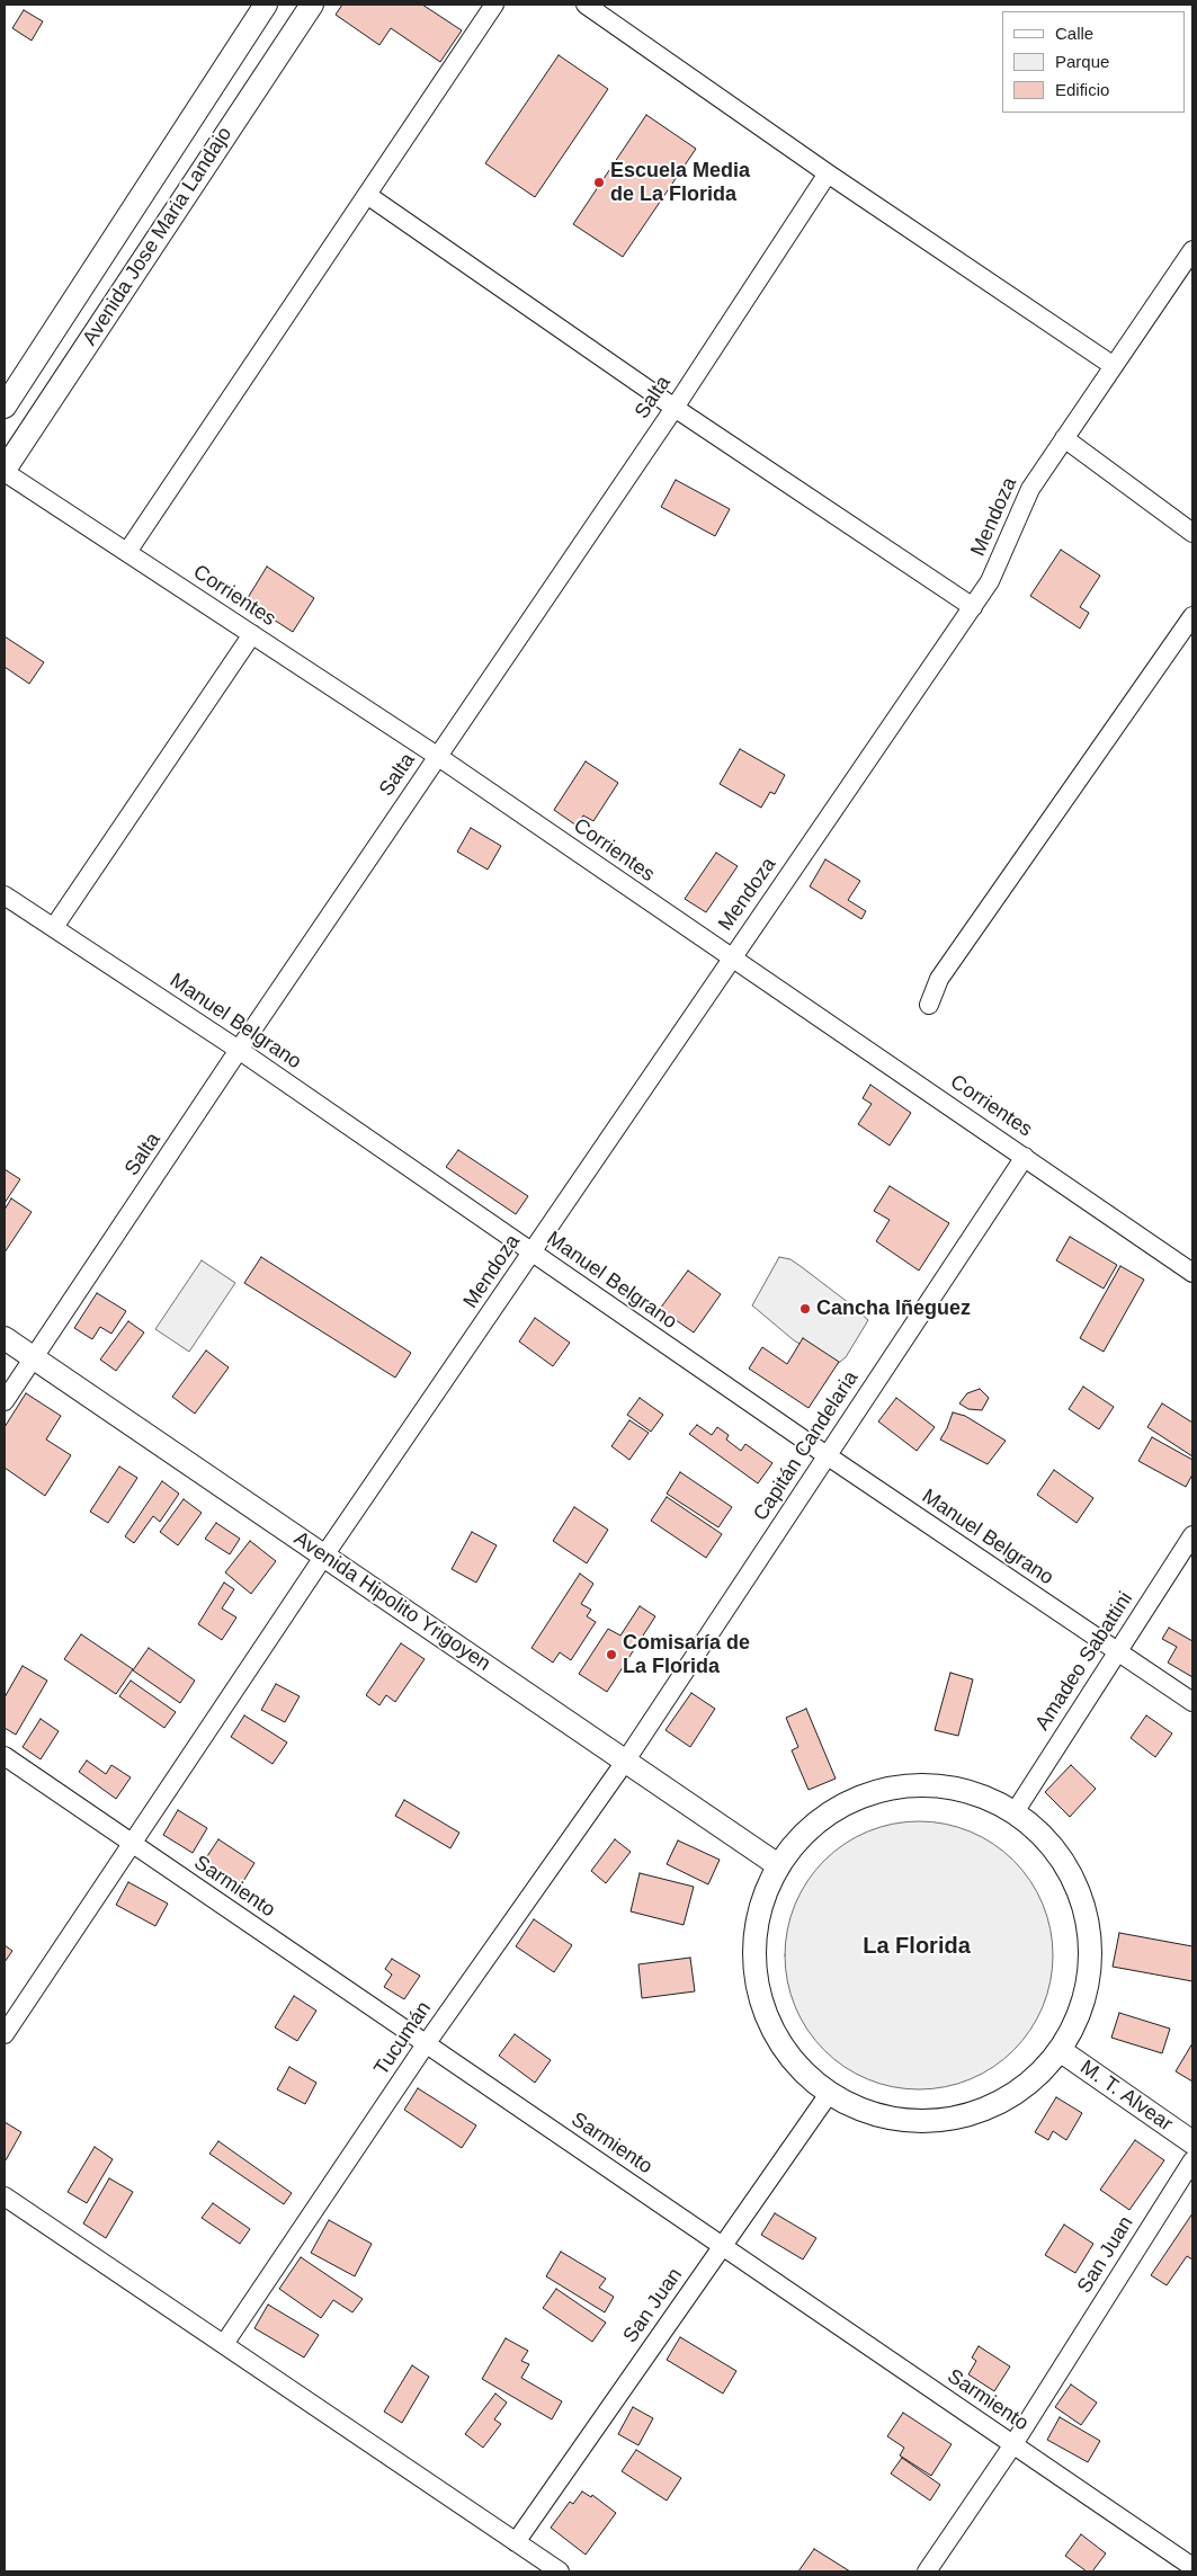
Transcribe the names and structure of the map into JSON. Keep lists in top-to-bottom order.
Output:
{
  "streets": {
    "street": [
      "Avenida Jose Maria Landajo",
      "Salta",
      "Mendoza",
      "Corrientes",
      "Manuel Belgrano",
      "Capitán Candelaria",
      "Avenida Hipolito Yrigoyen",
      "Amadeo Sabattini",
      "Sarmiento",
      "Tucumán",
      "M. T. Alvear",
      "San Juan"
    ]
  },
  "crossings": [
    ["Avenida Jose Maria Landajo", "Corrientes"],
    ["Salta", "Corrientes"],
    ["Salta", "Manuel Belgrano"],
    ["Salta", "Avenida Hipolito Yrigoyen"],
    ["Mendoza", "Corrientes"],
    ["Mendoza", "Manuel Belgrano"],
    ["Mendoza", "Avenida Hipolito Yrigoyen"],
    ["Mendoza", "Sarmiento"],
    ["Corrientes", "Capitán Candelaria"],
    ["Manuel Belgrano", "Capitán Candelaria"],
    ["Manuel Belgrano", "Amadeo Sabattini"],
    ["Capitán Candelaria", "Avenida Hipolito Yrigoyen"],
    ["Capitán Candelaria", "Tucumán"],
    ["Avenida Hipolito Yrigoyen", "Tucumán"],
    ["Sarmiento", "Tucumán"],
    ["Sarmiento", "San Juan"]
  ],
  "districts": ["La Florida"],
  "places": ["Escuela Media de La Florida", "Cancha Iñeguez", "Comisaría de La Florida"],
  "legend": ["Calle", "Parque", "Edificio"]
}
